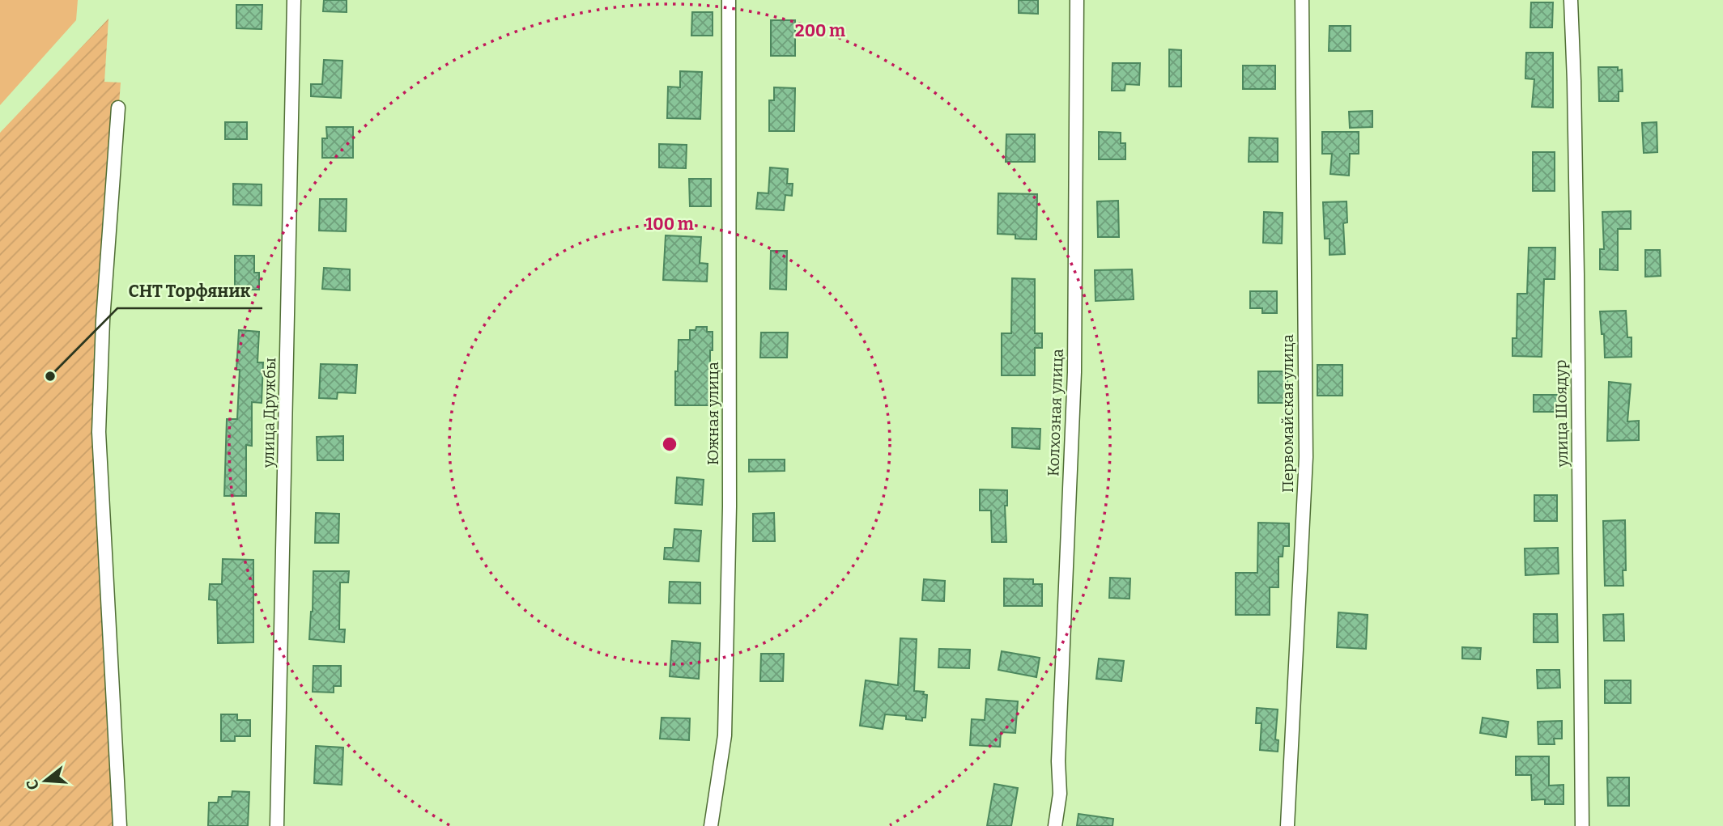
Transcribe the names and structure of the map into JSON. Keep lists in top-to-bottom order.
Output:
{
  "streets": {
    "street": [
      "улица Дружбы",
      "Колхозная улица",
      "Южная улица",
      "Первомайская улица",
      "улица Шоядур"
    ]
  },
  "places": ["СНТ Торфяник"],
  "north": "left",
  "rings": ["200 m", "100 m"]
}
